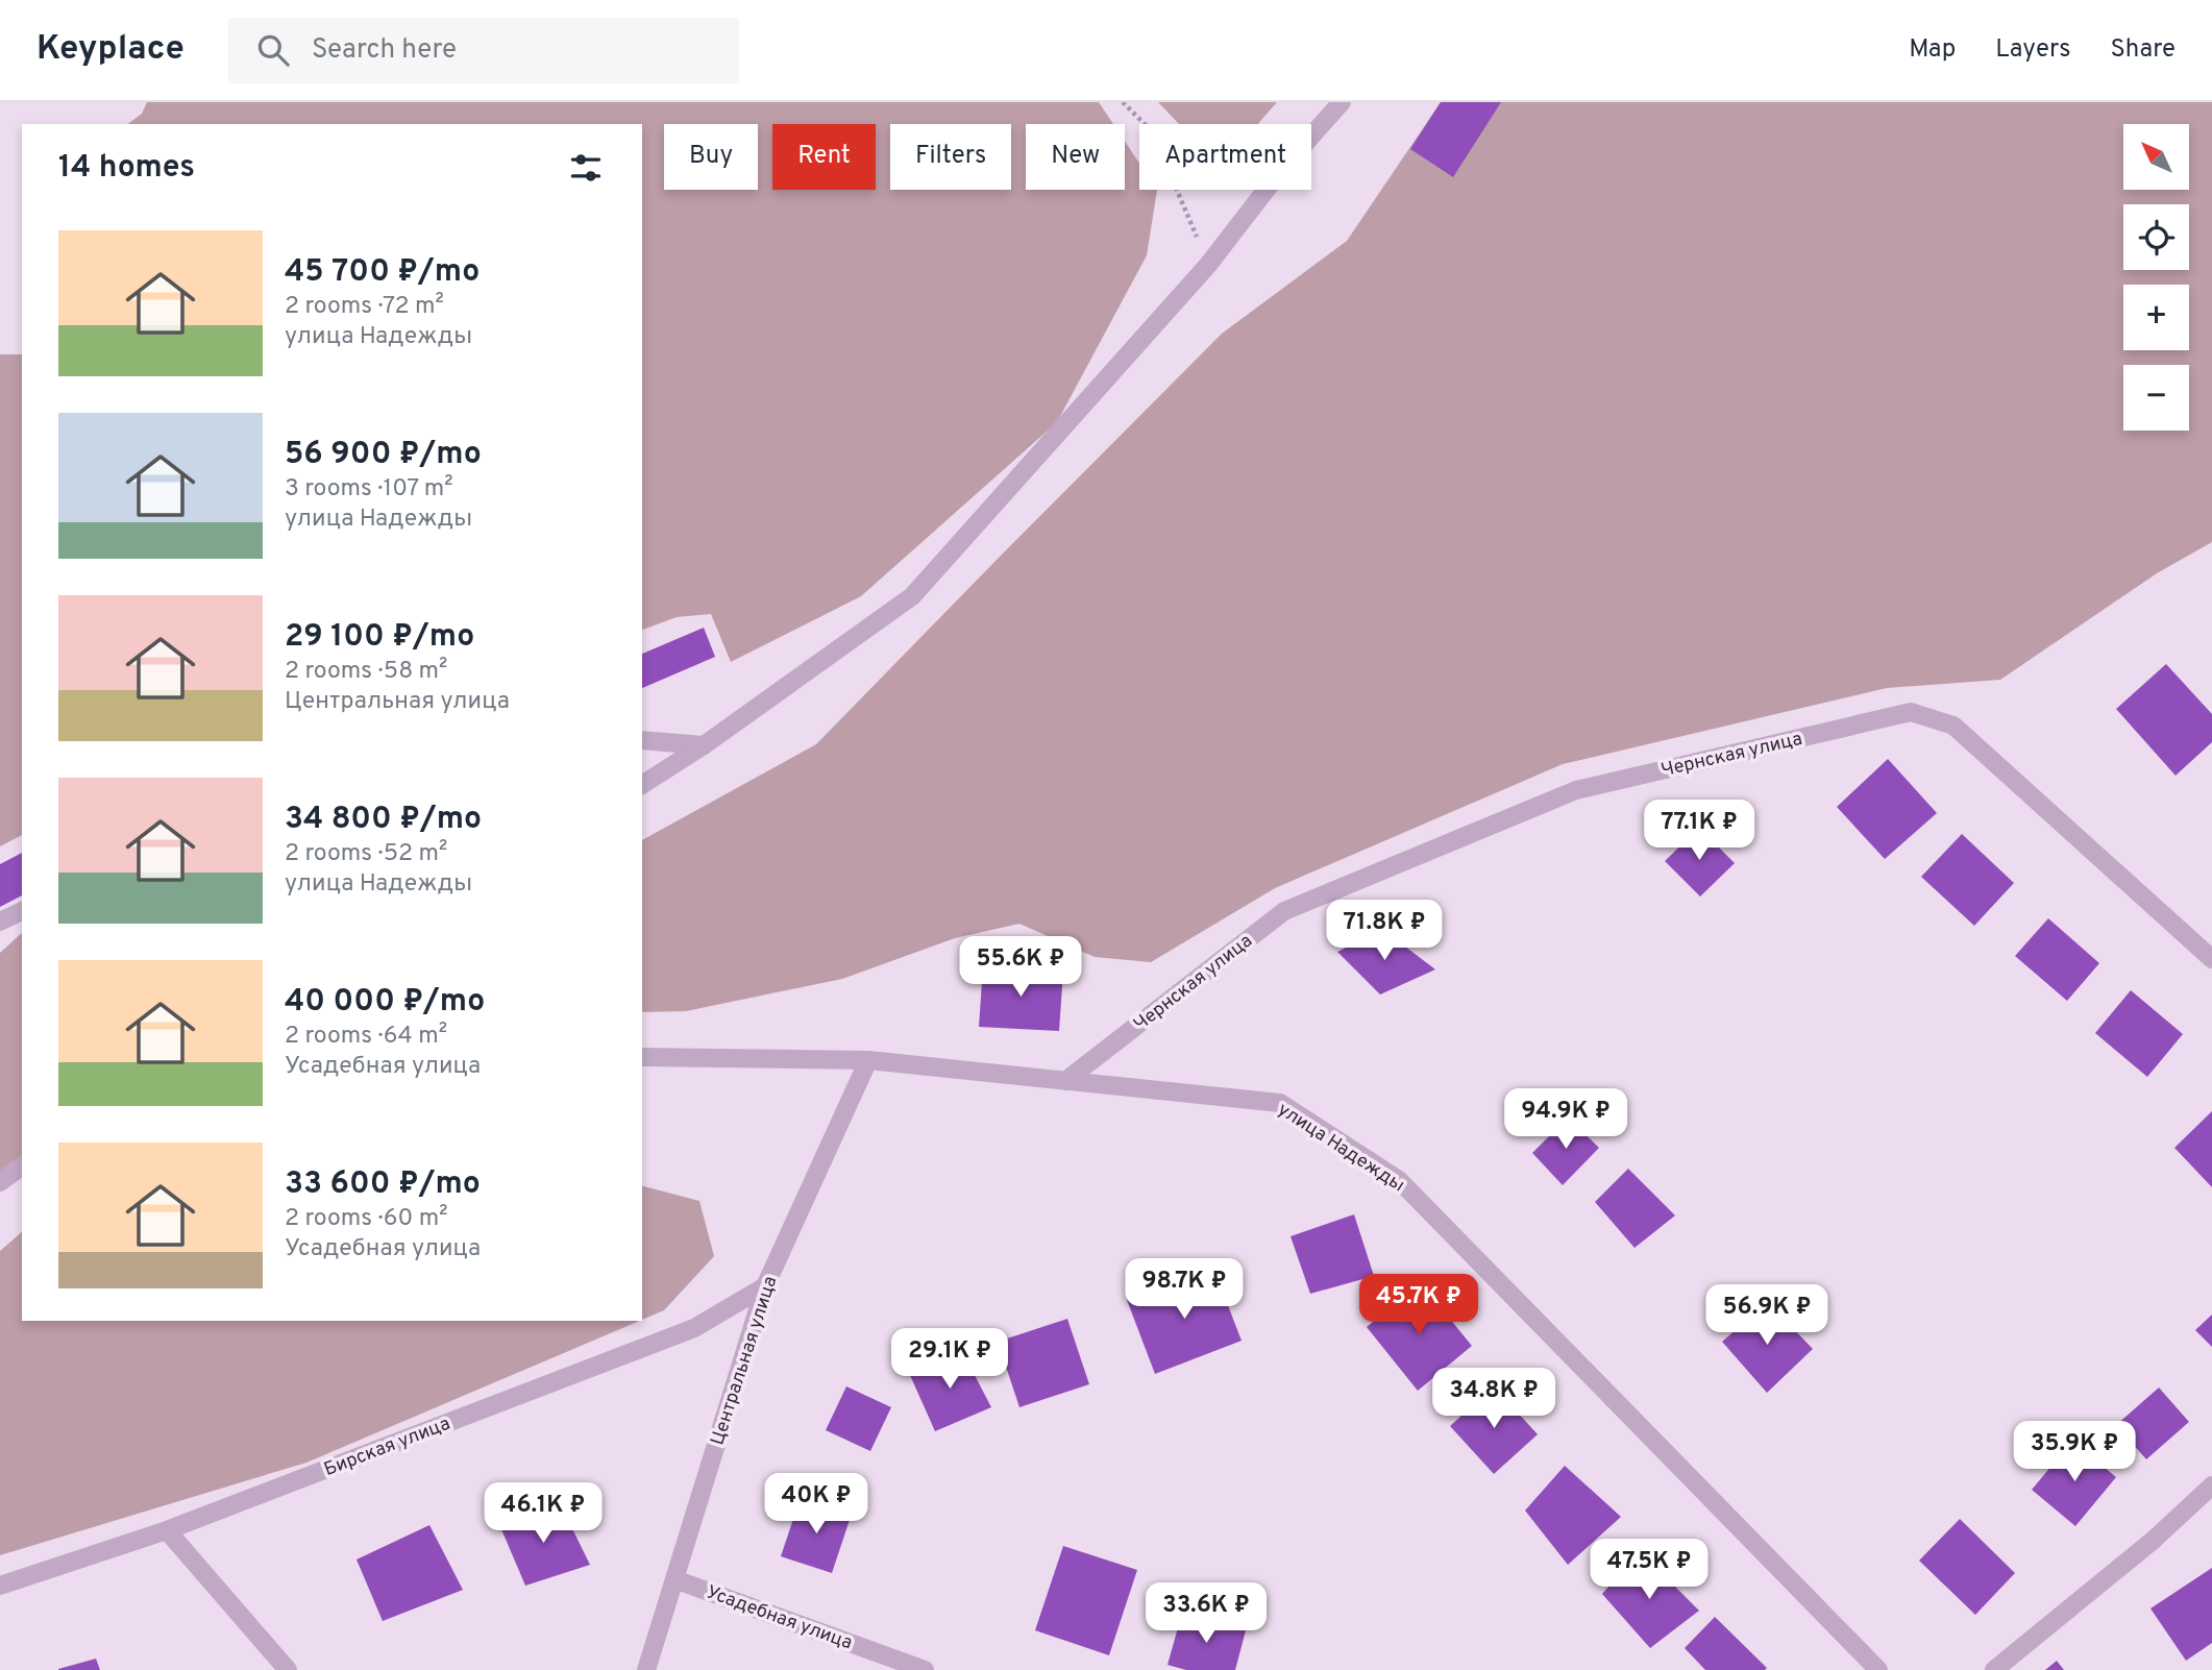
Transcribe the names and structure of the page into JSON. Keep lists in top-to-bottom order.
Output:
{
  "streets": {
    "street": [
      "Чернская улица",
      "улица Надежды",
      "Центральная улица",
      "Бирская улица",
      "Усадебная улица"
    ]
  },
  "crossings": [
    ["Чернская улица", "улица Надежды"],
    ["улица Надежды", "Центральная улица"],
    ["Центральная улица", "Бирская улица"],
    ["Центральная улица", "Усадебная улица"]
  ],
  "north": "top left",
  "page": {
    "header": "Keyplace",
    "search": "Search here",
    "nav": ["Map", "Layers", "Share"],
    "map_buttons": ["+", "−"],
    "chip": [
      "Buy",
      "Rent",
      "Filters",
      "New",
      "Apartment"
    ],
    "heading": "14 homes",
    "list": [
      {
        "name": "45 700 ₽/mo",
        "note": "2 rooms · 72 m² · улица Надежды"
      },
      {
        "name": "56 900 ₽/mo",
        "note": "3 rooms · 107 m² · улица Надежды"
      },
      {
        "name": "29 100 ₽/mo",
        "note": "2 rooms · 58 m² · Центральная улица"
      },
      {
        "name": "34 800 ₽/mo",
        "note": "2 rooms · 52 m² · улица Надежды"
      },
      {
        "name": "40 000 ₽/mo",
        "note": "2 rooms · 64 m² · Усадебная улица"
      },
      {
        "name": "33 600 ₽/mo",
        "note": "2 rooms · 60 m² · Усадебная улица"
      }
    ],
    "price": [
      "77.1K ₽",
      "71.8K ₽",
      "55.6K ₽",
      "94.9K ₽",
      "98.7K ₽",
      "45.7K ₽",
      "56.9K ₽",
      "29.1K ₽",
      "34.8K ₽",
      "35.9K ₽",
      "40K ₽",
      "46.1K ₽",
      "47.5K ₽",
      "33.6K ₽"
    ]
  }
}
